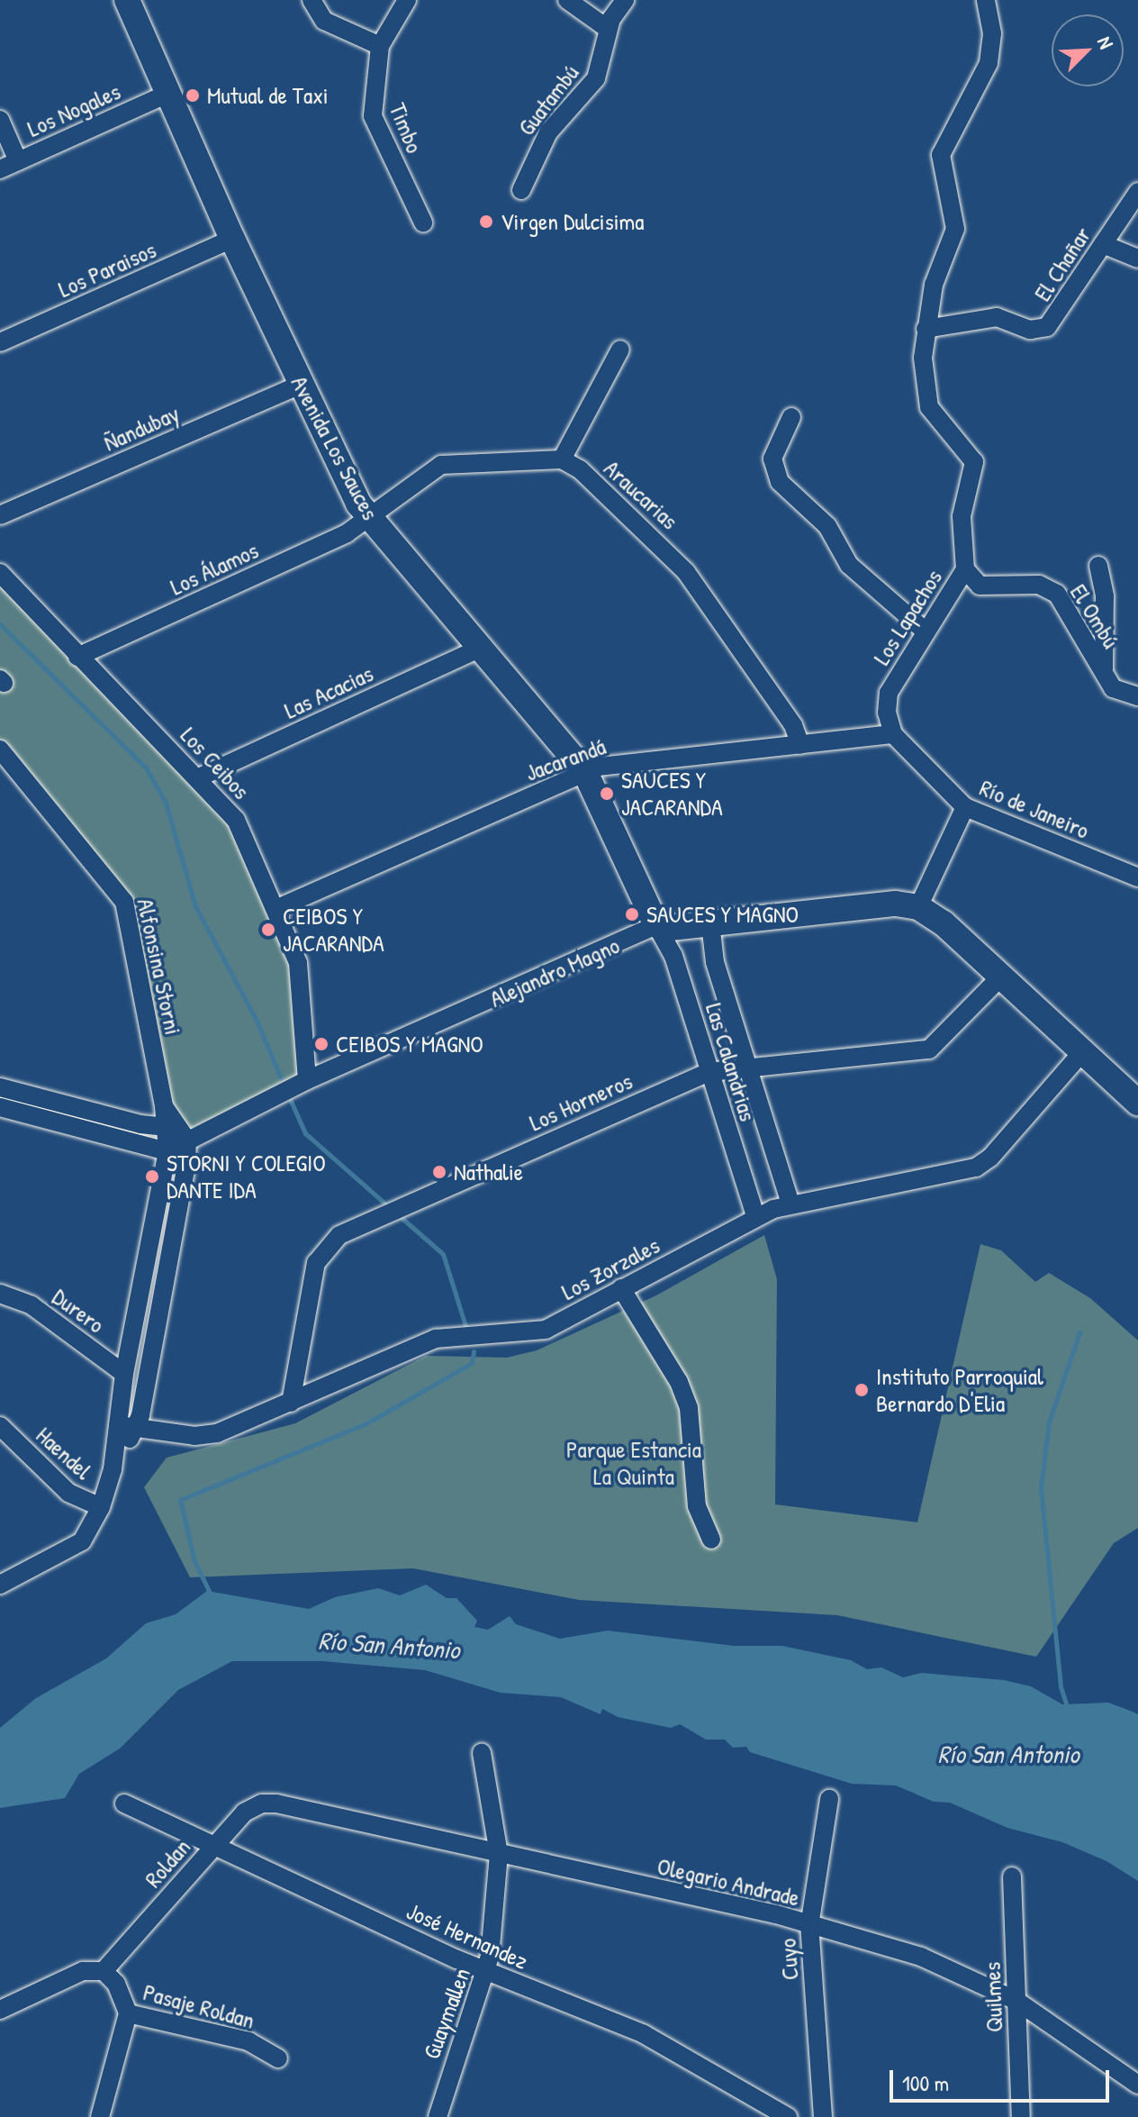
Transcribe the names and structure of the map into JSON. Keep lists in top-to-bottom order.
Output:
{
  "streets": {
    "main road": ["Avenida Los Sauces", "Alejandro Magno"],
    "street": [
      "Guatambú",
      "Los Nogales",
      "Timbo",
      "El Chañar",
      "Los Paraisos",
      "Ñandubay",
      "Araucarias",
      "Los Álamos",
      "El Ombú",
      "Los Lapachos",
      "Las Acacias",
      "Jacarandá",
      "Los Ceibos",
      "Río de Janeiro",
      "Alfonsina Storni",
      "Las Calandrias",
      "Los Horneros",
      "Los Zorzales",
      "Durero",
      "Haendel",
      "Roldan",
      "Olegario Andrade",
      "José Hernandez",
      "Cuyo",
      "Quilmes",
      "Pasaje Roldan",
      "Guaymallen"
    ]
  },
  "crossings": [
    ["Los Nogales", "Avenida Los Sauces"],
    ["El Chañar", "Los Lapachos"],
    ["Los Paraisos", "Avenida Los Sauces"],
    ["Ñandubay", "Avenida Los Sauces"],
    ["Avenida Los Sauces", "Los Álamos"],
    ["Avenida Los Sauces", "Las Acacias"],
    ["Avenida Los Sauces", "Jacarandá"],
    ["Avenida Los Sauces", "Alejandro Magno"],
    ["Avenida Los Sauces", "Las Calandrias"],
    ["Araucarias", "Jacarandá"],
    ["Los Álamos", "Los Ceibos"],
    ["El Ombú", "Los Lapachos"],
    ["Los Lapachos", "Jacarandá"],
    ["Los Lapachos", "Río de Janeiro"],
    ["Las Acacias", "Los Ceibos"],
    ["Jacarandá", "Los Ceibos"],
    ["Jacarandá", "Río de Janeiro"],
    ["Los Ceibos", "Alejandro Magno"],
    ["Alfonsina Storni", "Alejandro Magno"],
    ["Alejandro Magno", "Las Calandrias"],
    ["Las Calandrias", "Los Horneros"],
    ["Las Calandrias", "Los Zorzales"],
    ["Los Horneros", "Los Zorzales"],
    ["Roldan", "Olegario Andrade"],
    ["Roldan", "José Hernandez"],
    ["Roldan", "Pasaje Roldan"],
    ["Olegario Andrade", "Cuyo"],
    ["Olegario Andrade", "Quilmes"],
    ["Olegario Andrade", "Guaymallen"],
    ["José Hernandez", "Guaymallen"]
  ],
  "water": ["Río San Antonio"],
  "parks": ["Parque Estancia La Quinta"],
  "places": [
    "Mutual de Taxi",
    "Virgen Dulcisima",
    "SAUCES Y JACARANDA",
    "SAUCES Y MAGNO",
    "CEIBOS Y JACARANDA",
    "CEIBOS Y MAGNO",
    "Nathalie",
    "STORNI Y COLEGIO DANTE IDA",
    "Instituto Parroquial Bernardo D'Elia"
  ],
  "scale_bar": "100 m",
  "north": "top right"
}
